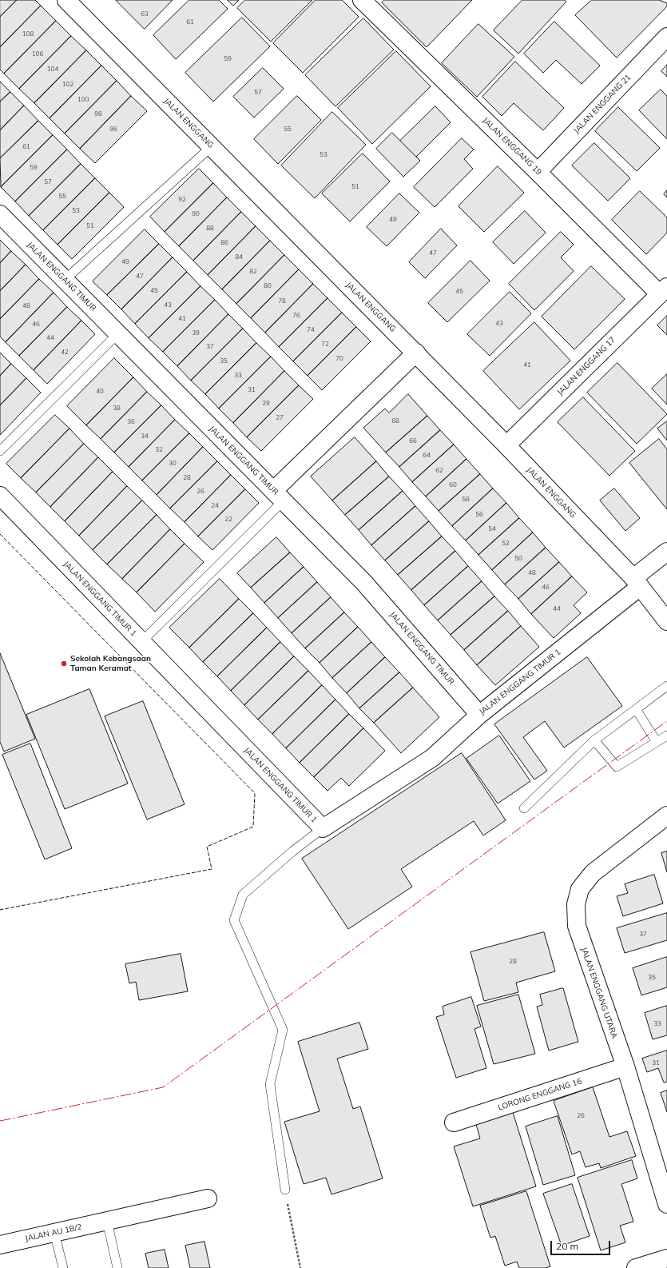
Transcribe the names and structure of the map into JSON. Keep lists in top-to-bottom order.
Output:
{
  "streets": {
    "street": [
      "JALAN ENGGANG 21",
      "JALAN ENGGANG",
      "JALAN ENGGANG 19",
      "JALAN ENGGANG TIMUR",
      "JALAN ENGGANG 17",
      "JALAN ENGGANG TIMUR 1",
      "JALAN ENGGANG UTARA",
      "LORONG ENGGANG 16",
      "JALAN AU 1B/2"
    ]
  },
  "crossings": [
    ["JALAN ENGGANG 21", "JALAN ENGGANG 19"],
    ["JALAN ENGGANG", "JALAN ENGGANG 17"],
    ["JALAN ENGGANG", "JALAN ENGGANG TIMUR 1"],
    ["JALAN ENGGANG 19", "JALAN ENGGANG 17"],
    ["JALAN ENGGANG TIMUR", "JALAN ENGGANG TIMUR 1"],
    ["JALAN ENGGANG UTARA", "LORONG ENGGANG 16"]
  ],
  "places": ["Sekolah Kebangsaan Taman Keramat"],
  "house_numbers": [
    "63",
    "61",
    "108",
    "106",
    "59",
    "104",
    "102",
    "57",
    "100",
    "98",
    "96",
    "55",
    "61",
    "53",
    "59",
    "57",
    "51",
    "55",
    "92",
    "53",
    "90",
    "49",
    "51",
    "88",
    "86",
    "47",
    "84",
    "49",
    "82",
    "47",
    "80",
    "45",
    "45",
    "78",
    "43",
    "48",
    "76",
    "41",
    "43",
    "46",
    "74",
    "39",
    "44",
    "72",
    "37",
    "42",
    "70",
    "35",
    "41",
    "33",
    "31",
    "40",
    "29",
    "38",
    "27",
    "68",
    "36",
    "34",
    "66",
    "32",
    "64",
    "30",
    "62",
    "28",
    "60",
    "26",
    "58",
    "24",
    "56",
    "22",
    "54",
    "52",
    "50",
    "48",
    "46",
    "44",
    "37",
    "28",
    "35",
    "33",
    "31",
    "26"
  ],
  "scale_bar": "20 m"
}
